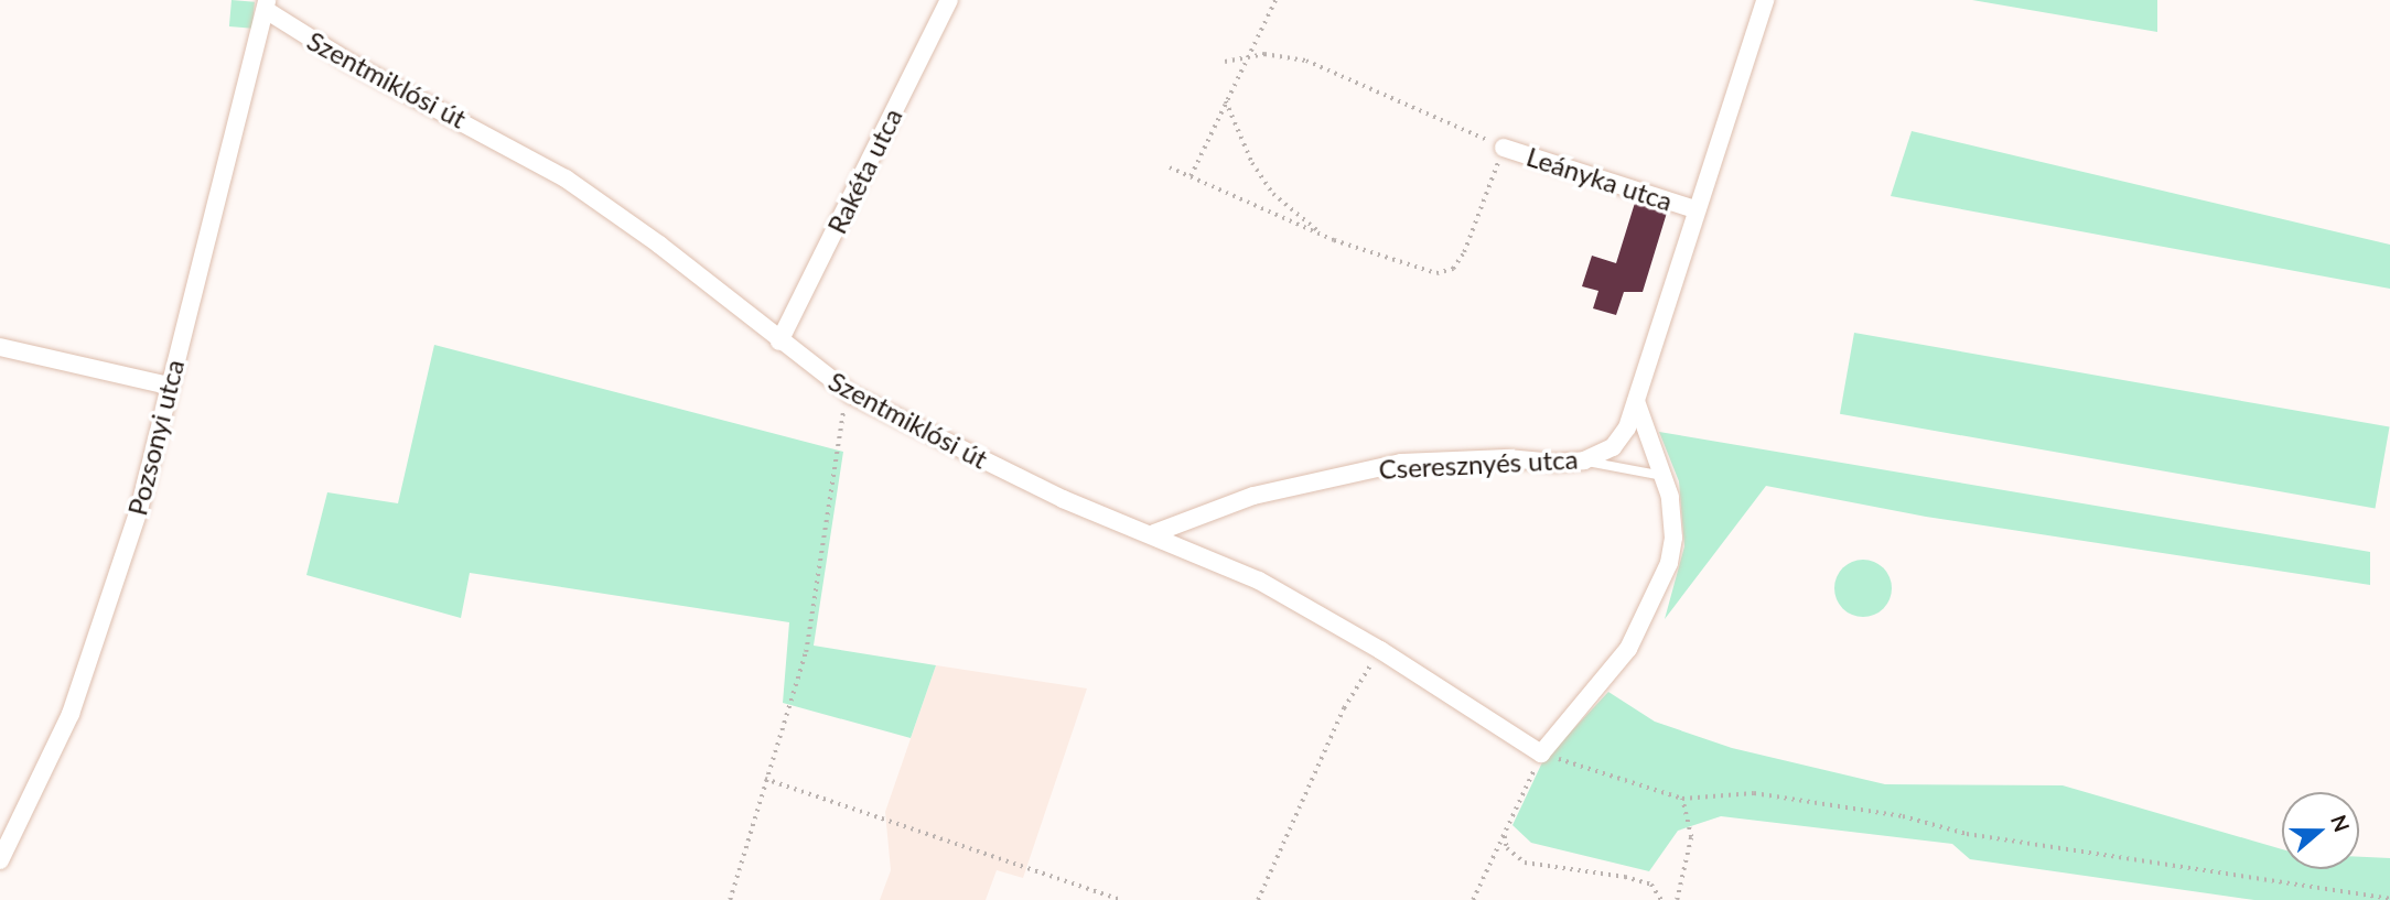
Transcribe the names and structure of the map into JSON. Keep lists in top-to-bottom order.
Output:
{
  "streets": {
    "street": [
      "Szentmiklósi út",
      "Rakéta utca",
      "Leányka utca",
      "Pozsonyi utca",
      "Cseresznyés utca"
    ]
  },
  "crossings": [
    ["Szentmiklósi út", "Rakéta utca"],
    ["Szentmiklósi út", "Pozsonyi utca"],
    ["Szentmiklósi út", "Cseresznyés utca"],
    ["Leányka utca", "Cseresznyés utca"]
  ],
  "north": "right"
}
